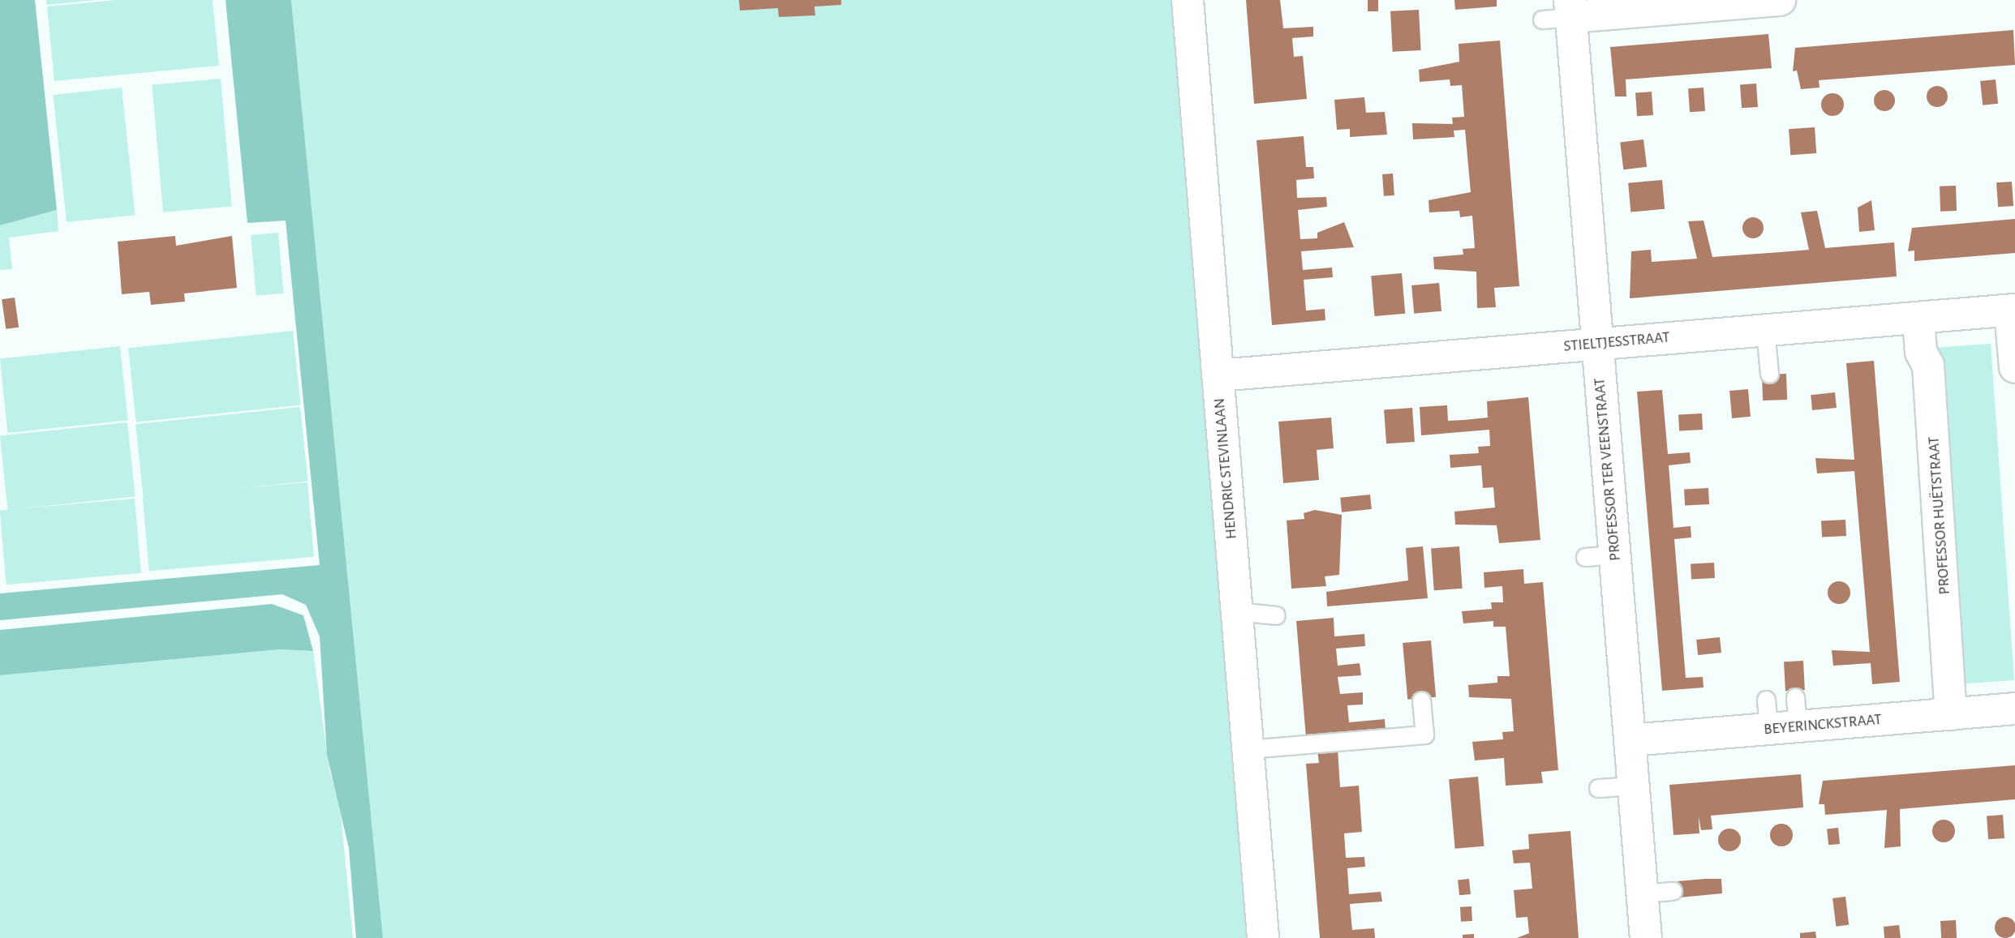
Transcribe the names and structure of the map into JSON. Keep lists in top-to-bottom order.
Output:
{
  "streets": {
    "street": [
      "STIELTJESSTRAAT",
      "HENDRIC STEVINLAAN",
      "PROFESSOR TER VEENSTRAAT",
      "PROFESSOR HUËTSTRAAT",
      "BEYERINCKSTRAAT"
    ]
  },
  "crossings": [
    ["STIELTJESSTRAAT", "HENDRIC STEVINLAAN"],
    ["STIELTJESSTRAAT", "PROFESSOR TER VEENSTRAAT"],
    ["STIELTJESSTRAAT", "PROFESSOR HUËTSTRAAT"],
    ["PROFESSOR TER VEENSTRAAT", "BEYERINCKSTRAAT"],
    ["PROFESSOR HUËTSTRAAT", "BEYERINCKSTRAAT"]
  ]
}
